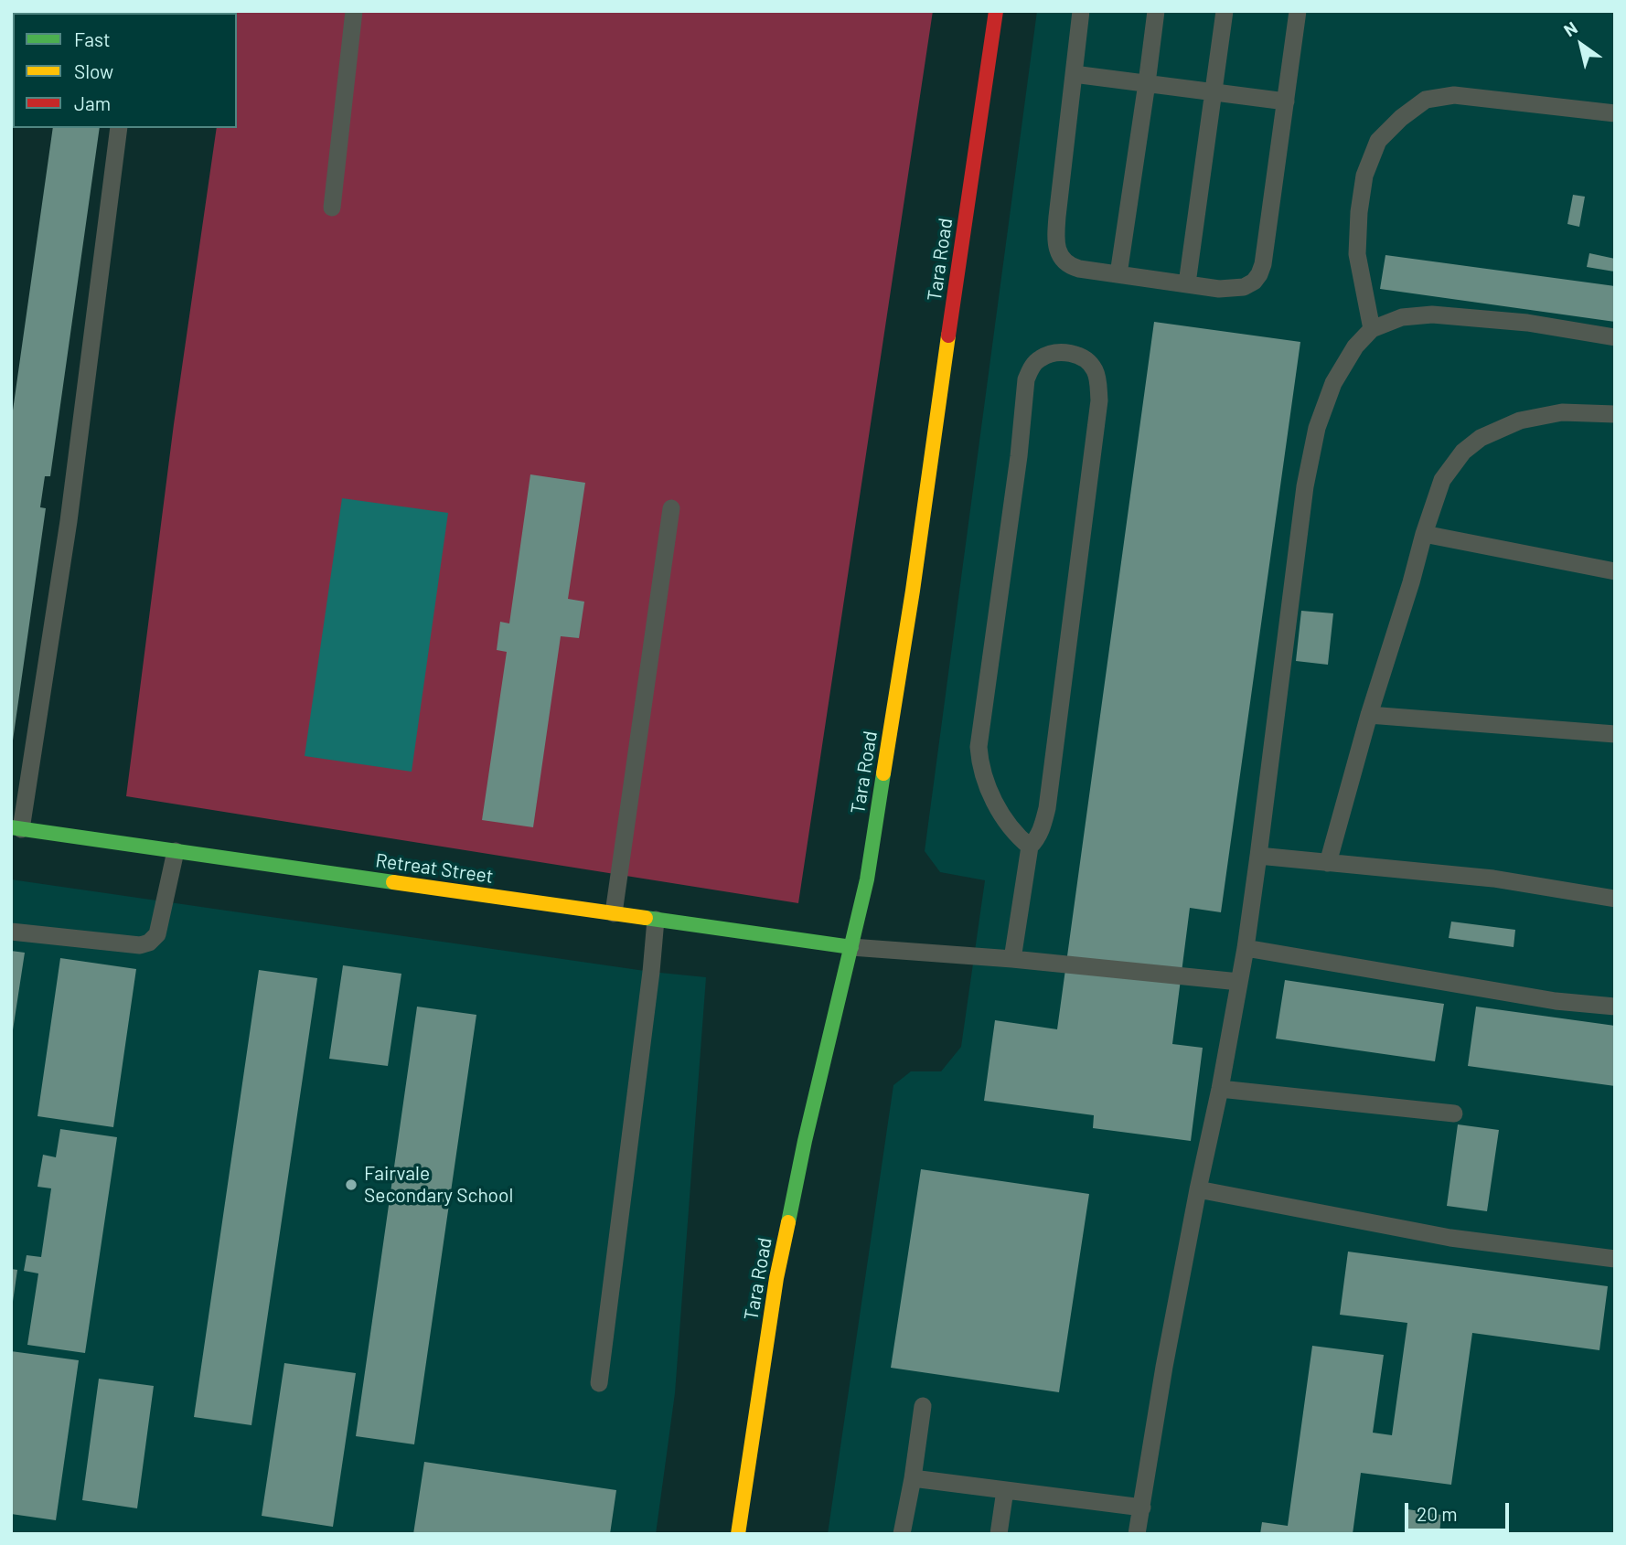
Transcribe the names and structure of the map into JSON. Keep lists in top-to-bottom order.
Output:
{
  "streets": {
    "street": ["Tara Road", "Retreat Street"]
  },
  "crossings": [
    ["Tara Road", "Retreat Street"]
  ],
  "places": ["Fairvale Secondary School"],
  "legend": ["Fast", "Slow", "Jam"],
  "scale_bar": "20 m",
  "north": "top left"
}
